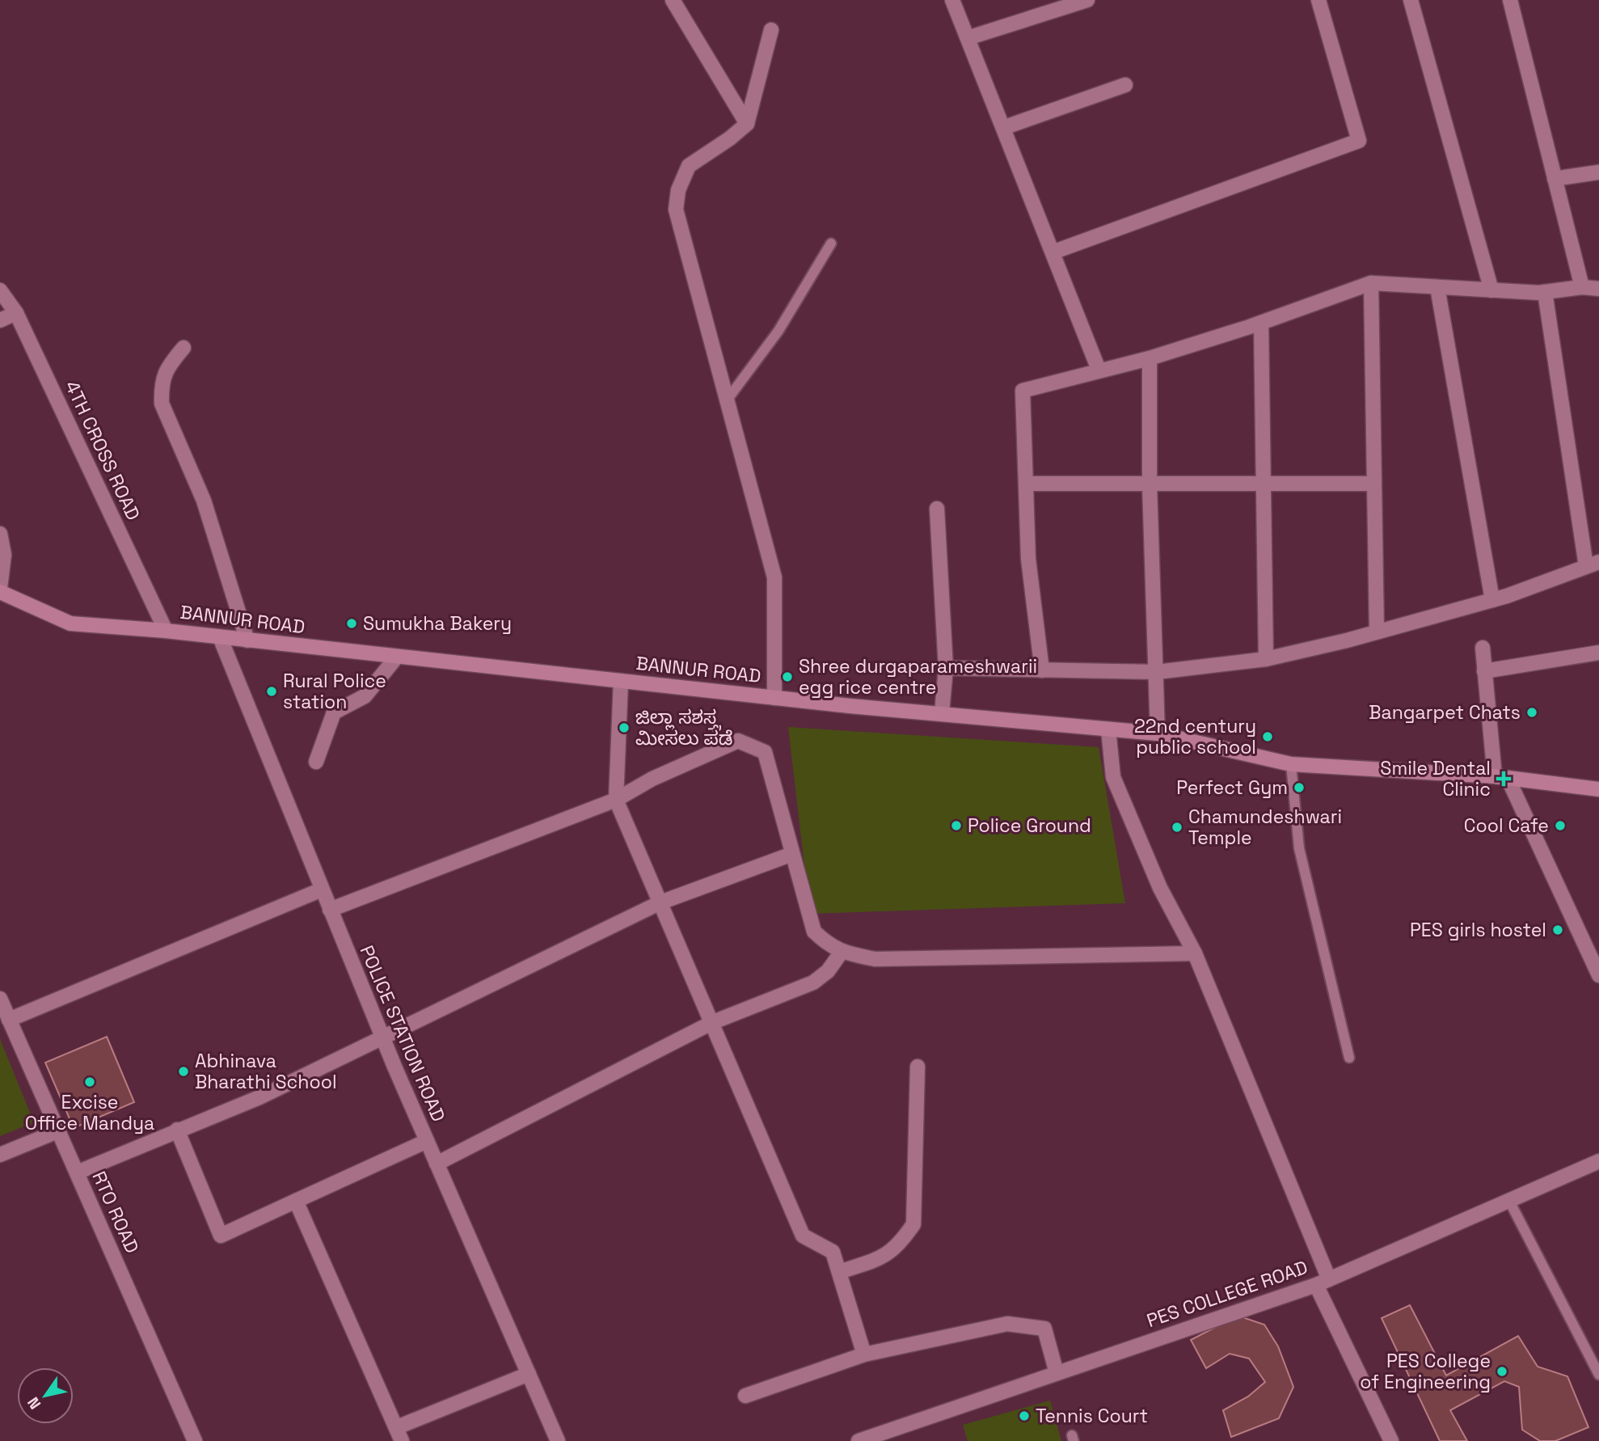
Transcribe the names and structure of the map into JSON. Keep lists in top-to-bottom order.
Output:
{
  "streets": {
    "main road": ["BANNUR ROAD"],
    "street": [
      "4TH CROSS ROAD",
      "POLICE STATION ROAD",
      "RTO ROAD",
      "PES COLLEGE ROAD"
    ]
  },
  "crossings": [
    ["4TH CROSS ROAD", "BANNUR ROAD"],
    ["BANNUR ROAD", "POLICE STATION ROAD"]
  ],
  "places": {
    "other": [
      "Sumukha Bakery",
      "Shree durgaparameshwarii egg rice centre",
      "Rural Police station",
      "Bangarpet Chats",
      "ಜಿಲ್ಲಾ ಸಶಸ್ತ್ರ ಮೀಸಲು ಪಡೆ",
      "22nd century public school",
      "Perfect Gym",
      "Police Ground",
      "Cool Cafe",
      "Chamundeshwari Temple",
      "PES girls hostel",
      "Abhinava Bharathi School",
      "Excise Office Mandya",
      "PES College of Engineering",
      "Tennis Court"
    ],
    "health": ["Smile Dental Clinic"]
  },
  "north": "bottom left"
}
